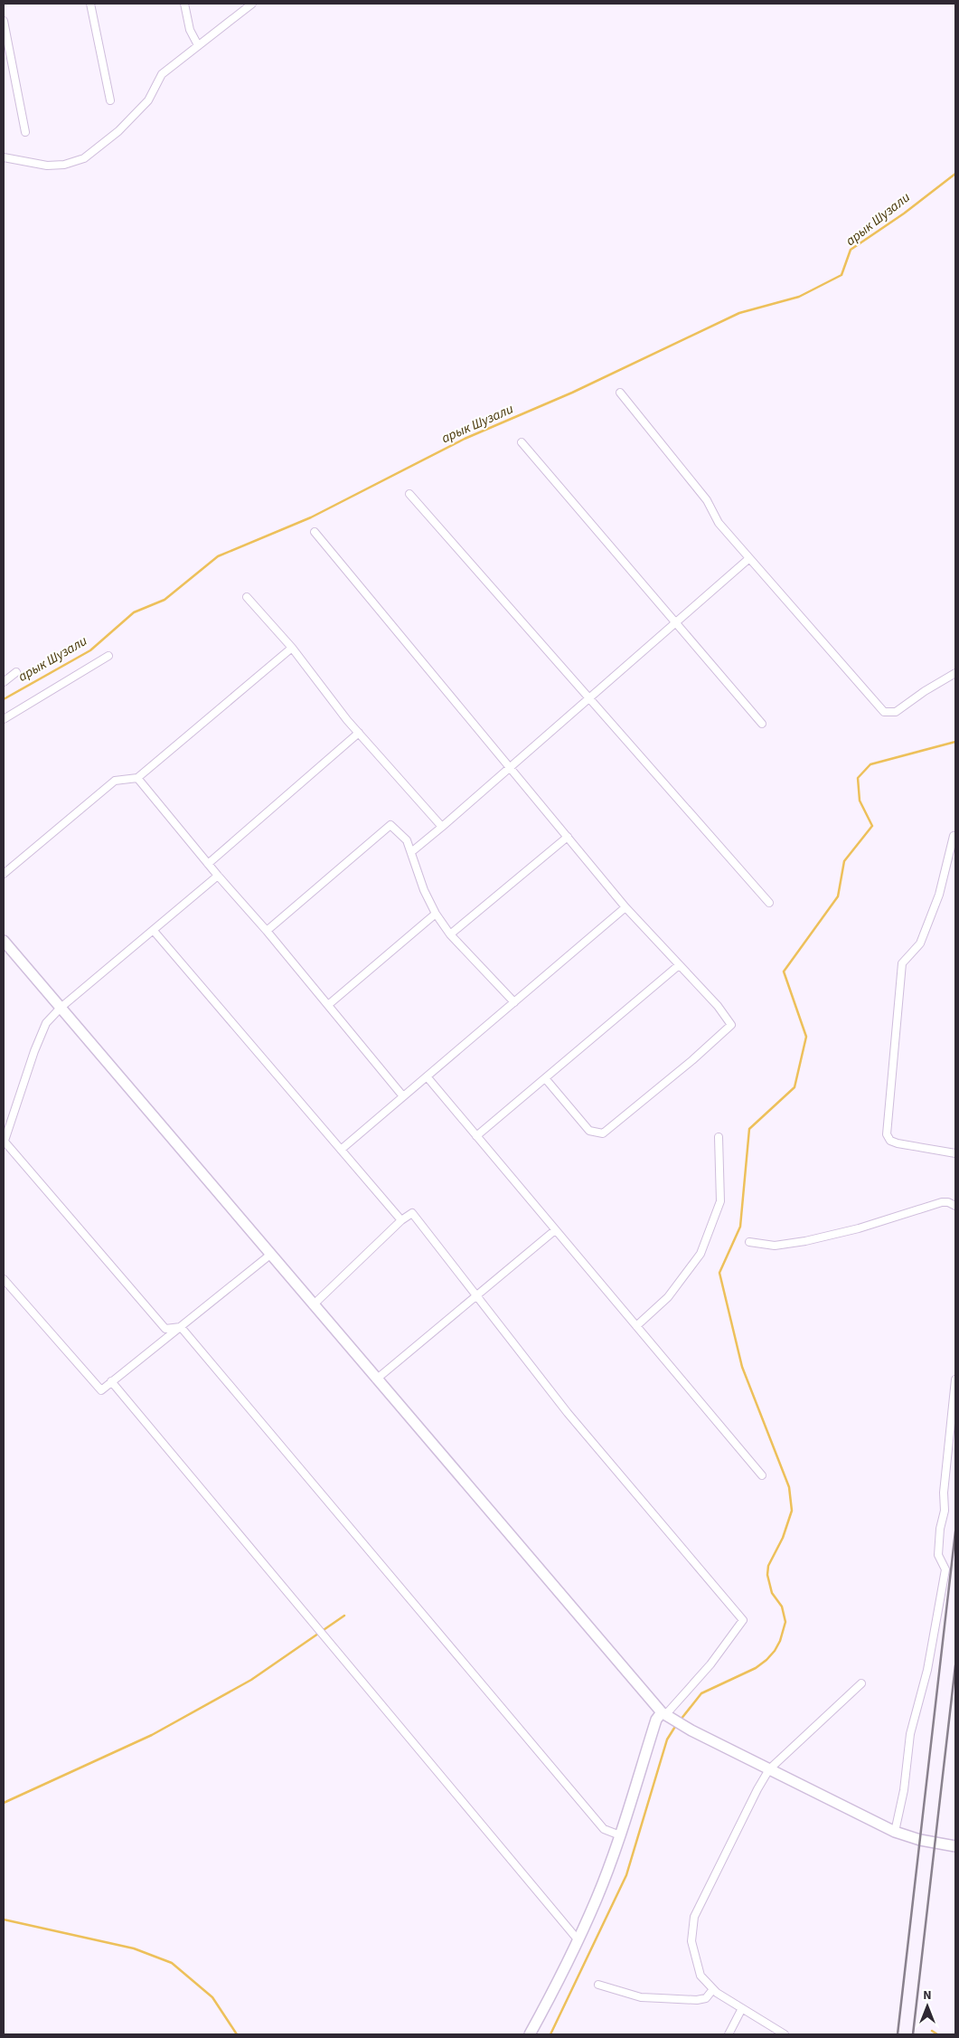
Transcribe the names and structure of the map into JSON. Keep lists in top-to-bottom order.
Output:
{
  "water": ["арык Шузали"],
  "north": "top"
}
